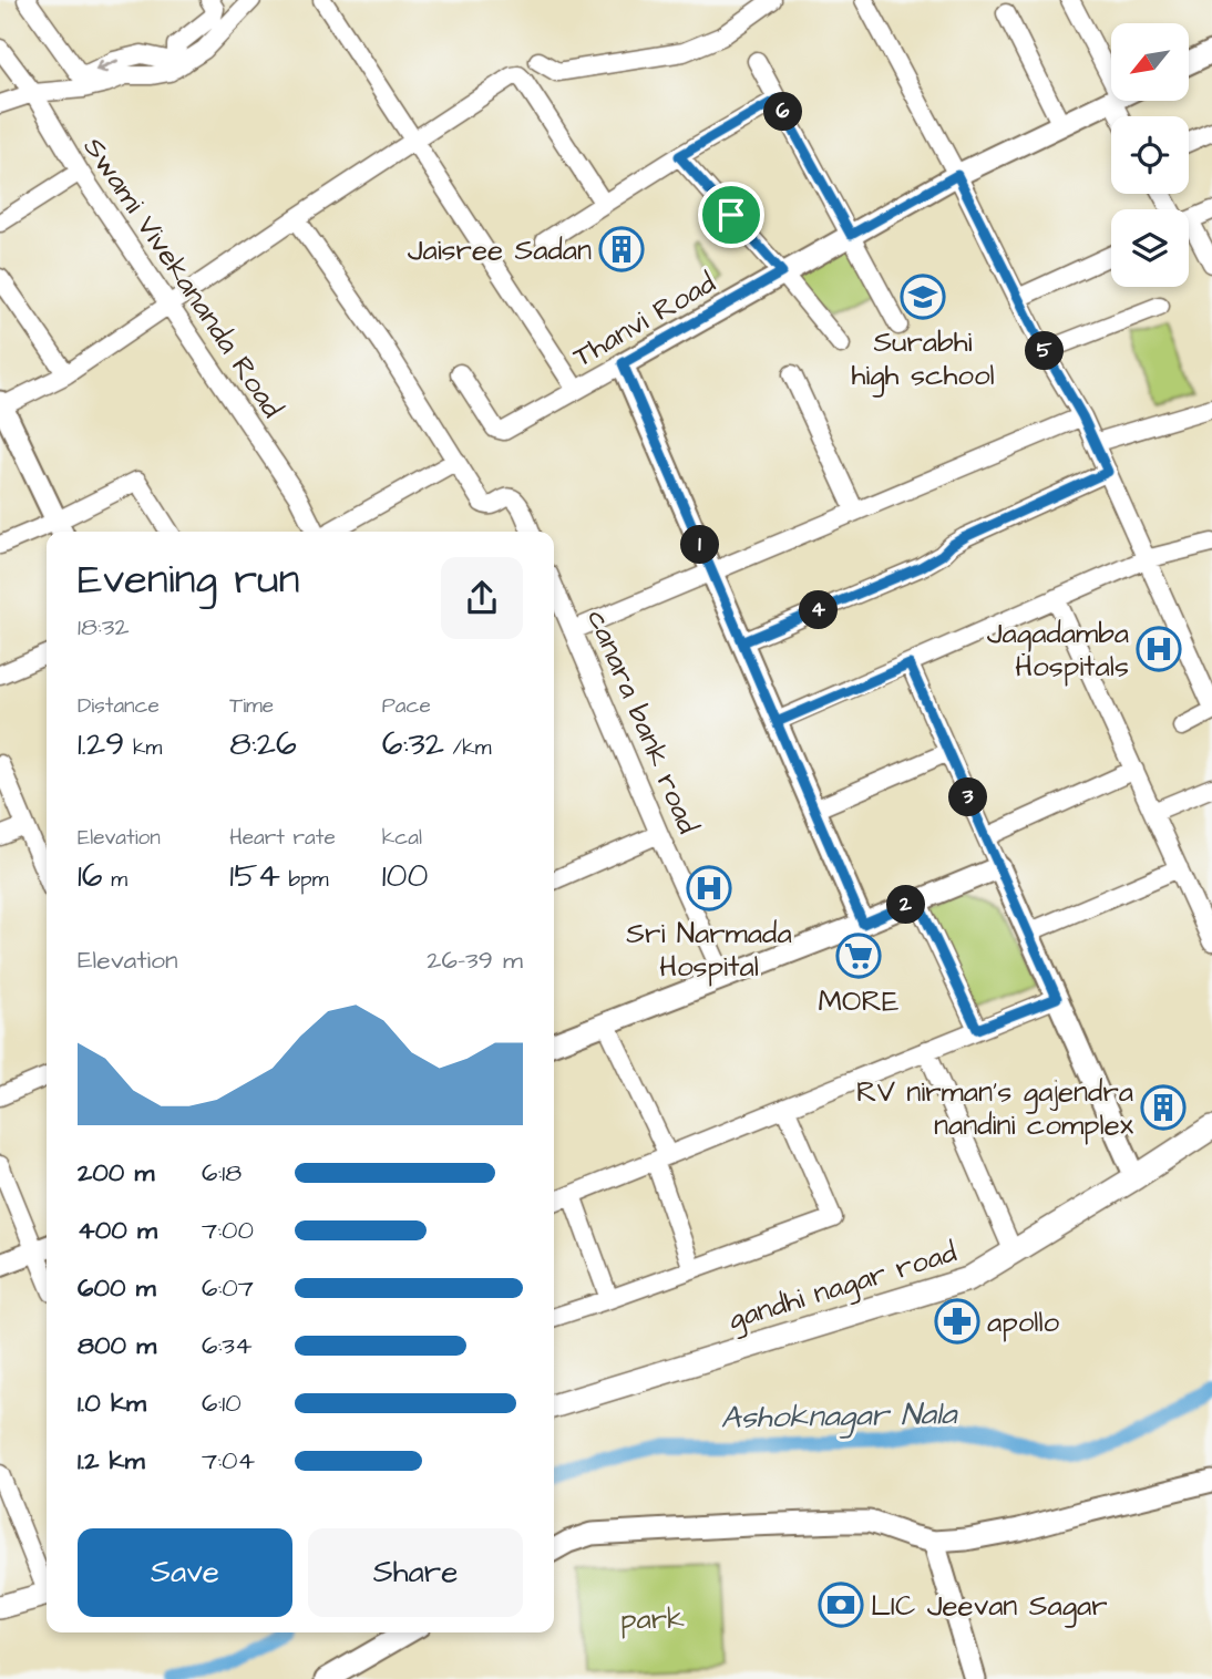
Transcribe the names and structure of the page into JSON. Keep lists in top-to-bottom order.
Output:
{
  "streets": {
    "main road": ["gandhi nagar road"],
    "street": ["Swami Vivekananda Road", "Thanvi Road", "canara bank road"]
  },
  "water": ["Ashoknagar Nala"],
  "parks": ["park"],
  "places": {
    "building": ["Jaisree Sadan", "RV nirman's gajendra nandini complex"],
    "school or university": ["Surabhi high school"],
    "hospital": ["Jagadamba Hospitals", "Sri Narmada Hospital"],
    "supermarket": ["MORE"],
    "pharmacy": ["apollo"],
    "bank": ["LIC Jeevan Sagar"]
  },
  "north": "bottom left",
  "page": {
    "pins": [
      "6",
      "5",
      "1",
      "4",
      "3",
      "2"
    ],
    "heading": ["Evening run", "18:32"],
    "stats": [
      ["Distance", "1.29 km"],
      ["Time", "8:26"],
      ["Pace", "6:32 /km"],
      ["Elevation", "16 m"],
      ["Heart rate", "154 bpm"],
      ["kcal", "100"]
    ],
    "chart": ["Elevation", "26–39 m"],
    "list": [
      {
        "name": "200 m",
        "note": "6:18"
      },
      {
        "name": "400 m",
        "note": "7:00"
      },
      {
        "name": "600 m",
        "note": "6:07"
      },
      {
        "name": "800 m",
        "note": "6:34"
      },
      {
        "name": "1.0 km",
        "note": "6:10"
      },
      {
        "name": "1.2 km",
        "note": "7:04"
      }
    ],
    "buttons": ["Save", "Share"]
  }
}
